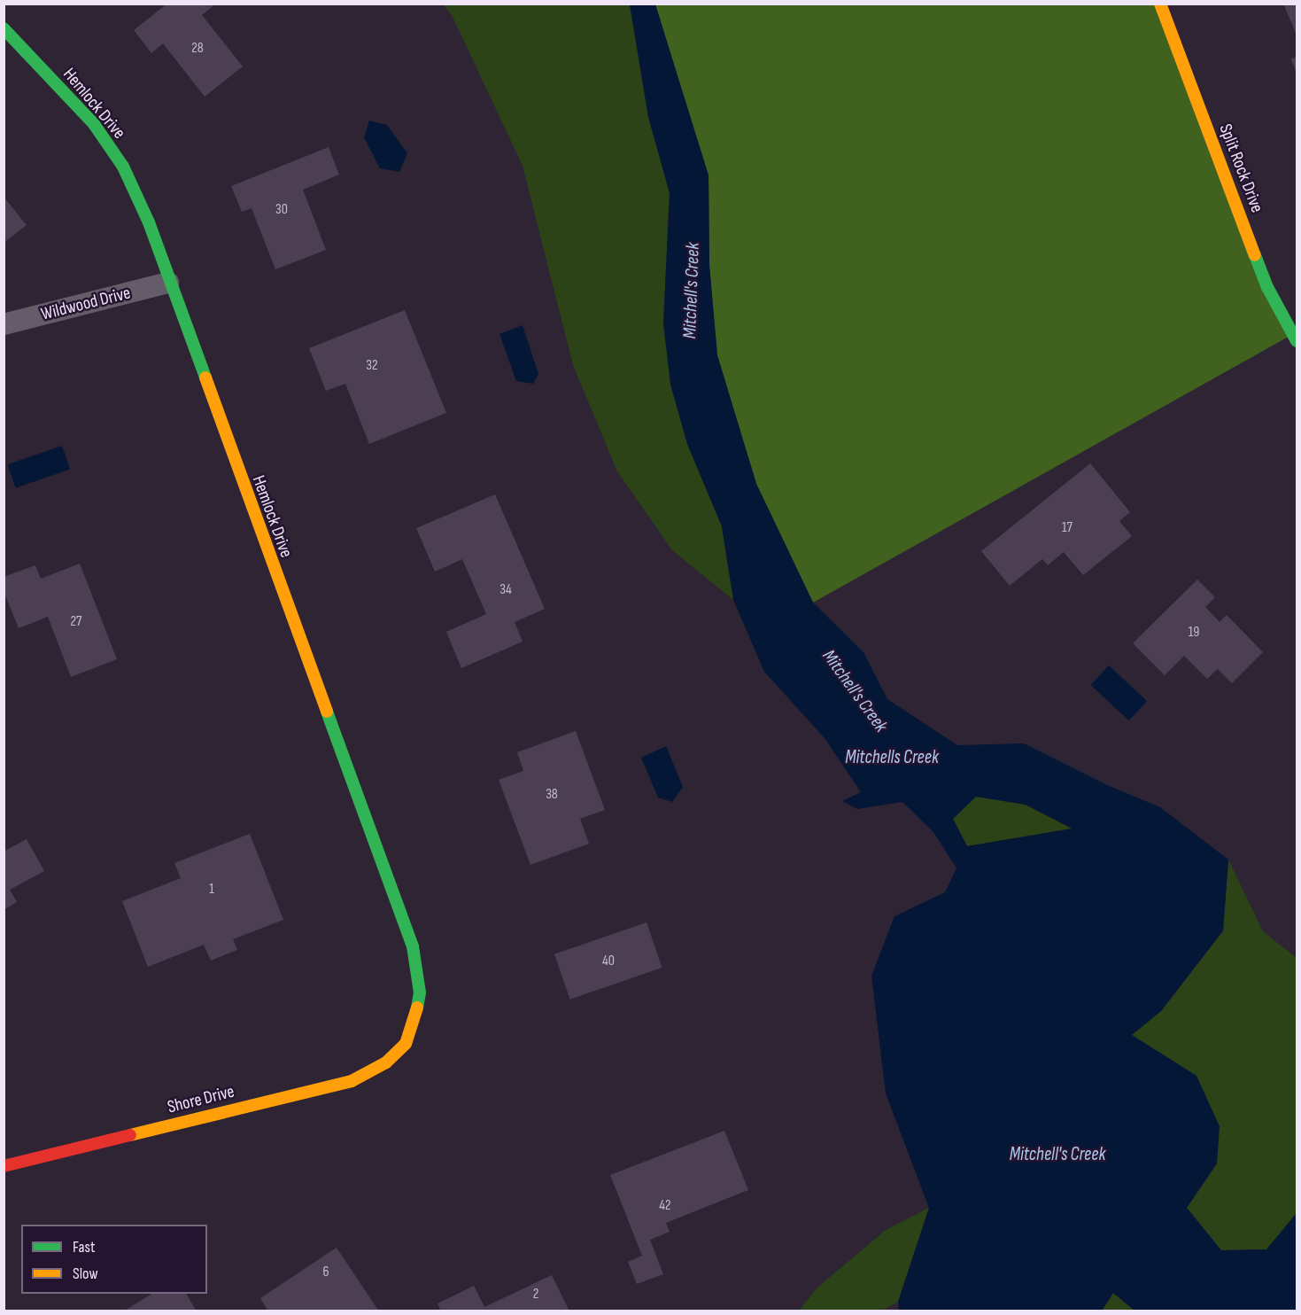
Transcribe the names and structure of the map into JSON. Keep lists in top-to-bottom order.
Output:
{
  "streets": {
    "street": [
      "Hemlock Drive",
      "Split Rock Drive",
      "Wildwood Drive",
      "Shore Drive"
    ]
  },
  "crossings": [
    ["Hemlock Drive", "Wildwood Drive"],
    ["Hemlock Drive", "Shore Drive"]
  ],
  "water": ["Mitchell's Creek", "Mitchells Creek"],
  "house_numbers": [
    "28",
    "30",
    "32",
    "17",
    "34",
    "27",
    "19",
    "38",
    "1",
    "40",
    "42",
    "6",
    "2"
  ],
  "legend": ["Fast", "Slow"]
}
